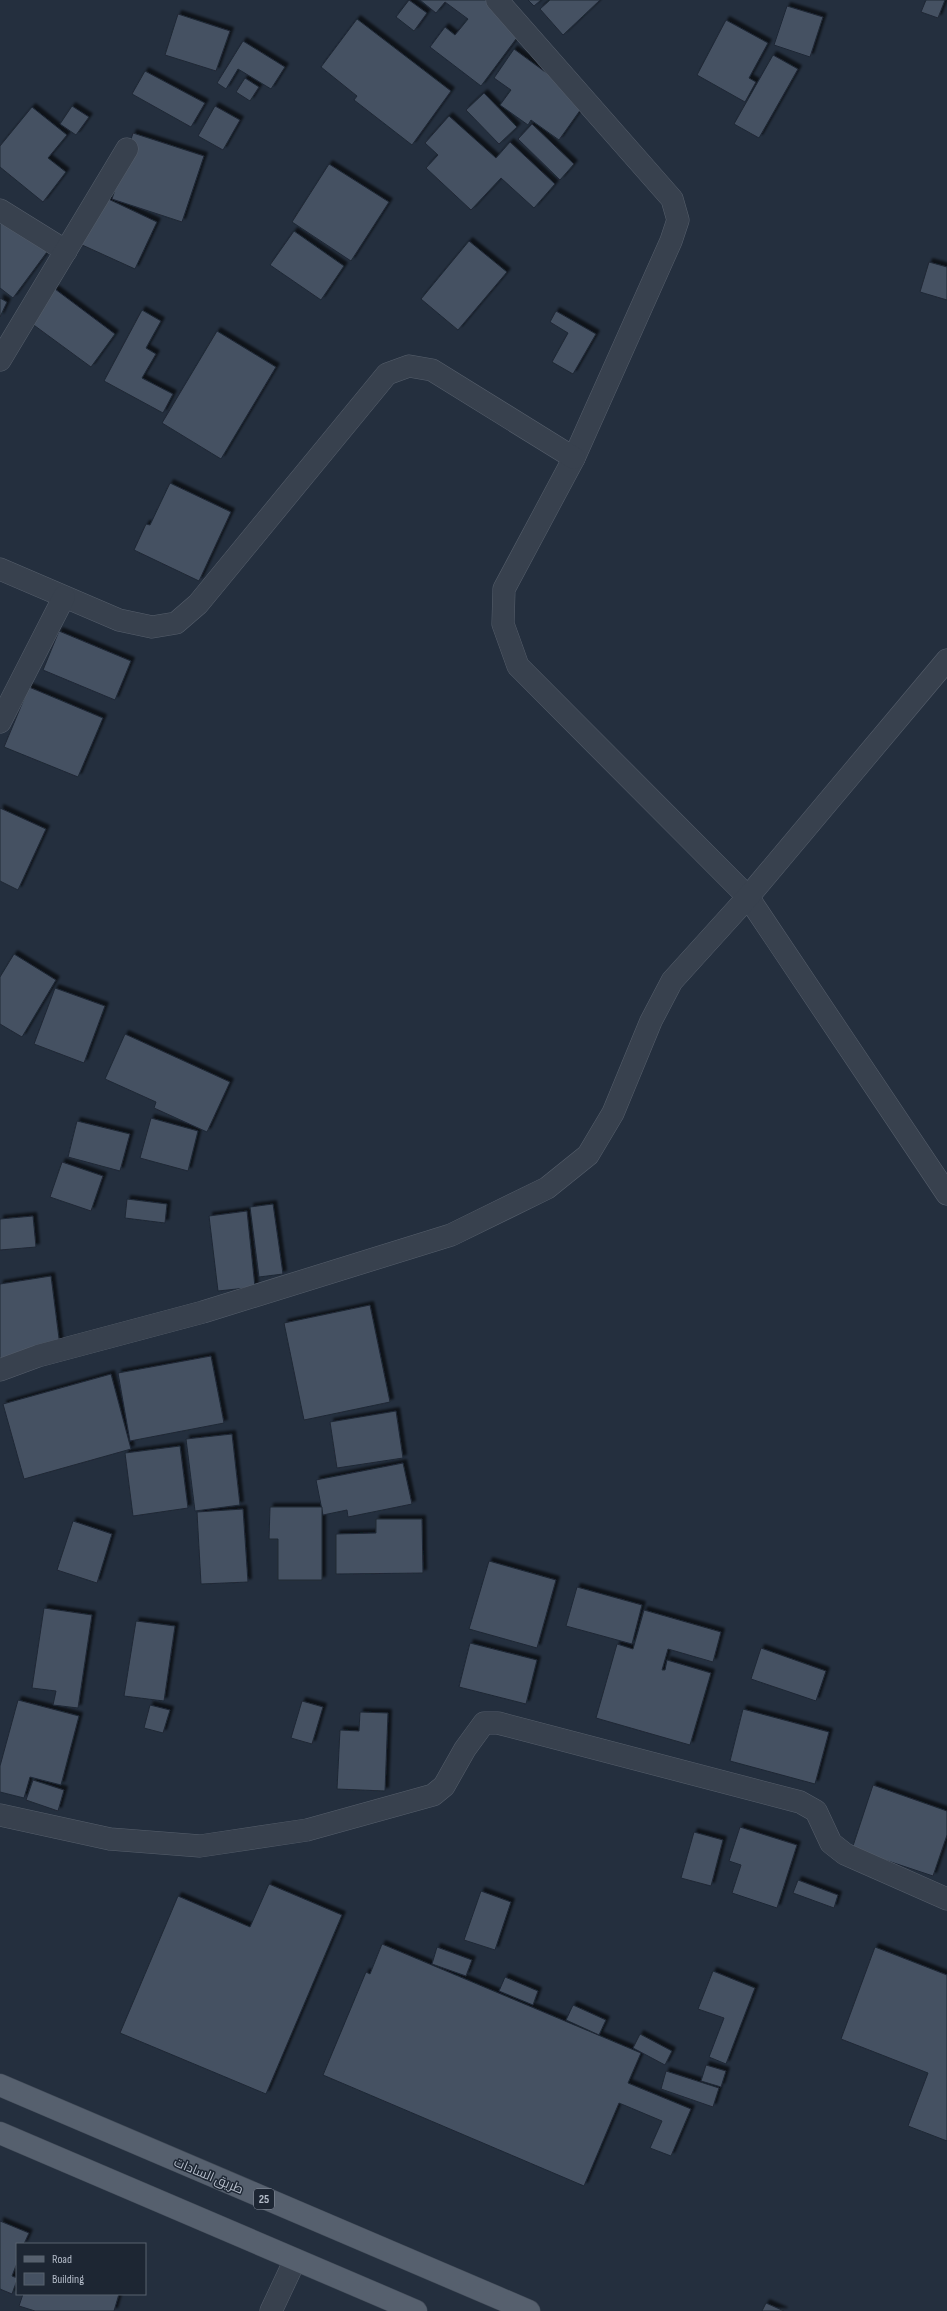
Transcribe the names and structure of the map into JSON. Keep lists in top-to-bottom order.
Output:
{
  "streets": {
    "main road": ["طريق السادات", "25"]
  },
  "legend": ["Road", "Building"]
}
